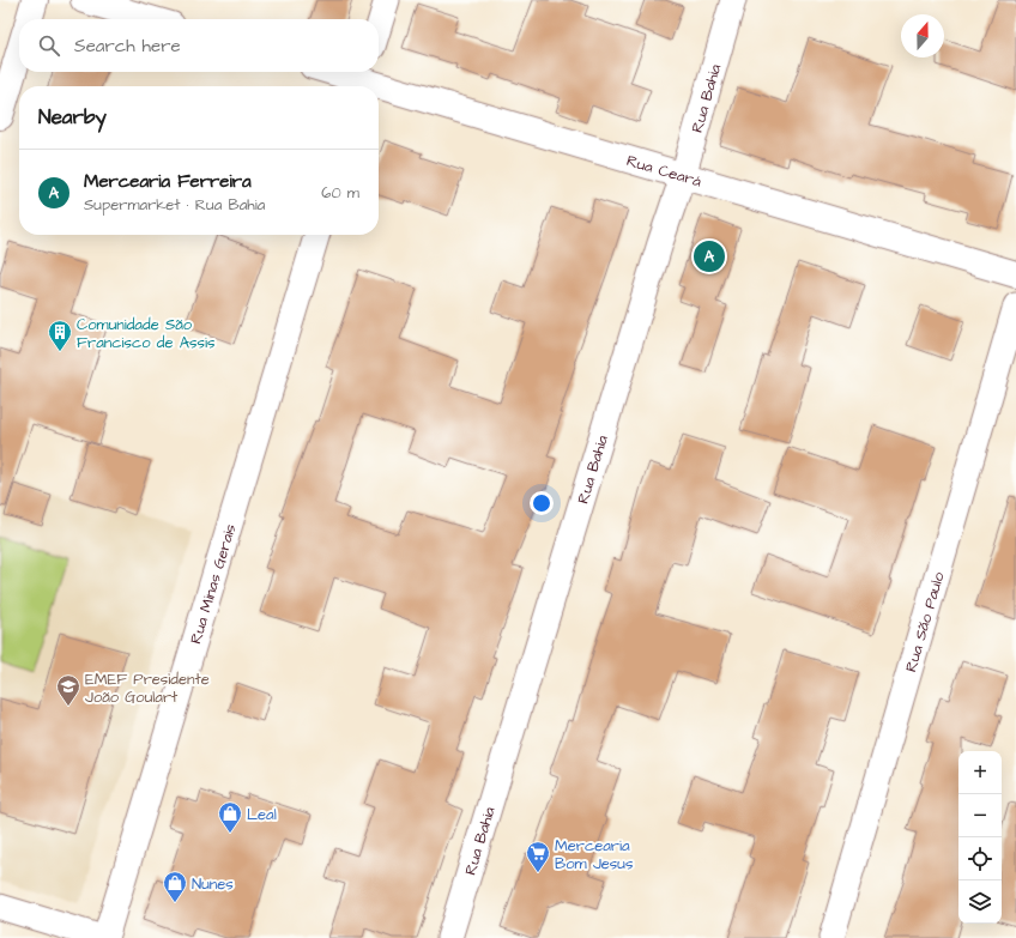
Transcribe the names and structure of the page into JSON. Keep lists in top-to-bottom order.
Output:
{
  "streets": {
    "street": [
      "Rua Bahia",
      "Rua Ceará",
      "Rua Minas Gerais",
      "Rua São Paulo"
    ]
  },
  "crossings": [
    ["Rua Bahia", "Rua Ceará"]
  ],
  "places": {
    "building": ["Comunidade São Francisco de Assis"],
    "school or university": ["EMEF Presidente João Goulart"],
    "shop": ["Leal", "Nunes"],
    "supermarket": ["Mercearia Bom Jesus"]
  },
  "north": "top",
  "page": {
    "search": "Search here",
    "heading": "Nearby",
    "list": [
      {
        "mark": "A",
        "name": "Mercearia Ferreira",
        "note": "Supermarket · Rua Bahia",
        "value": "60 m"
      }
    ],
    "pins": "A",
    "map_buttons": ["+", "−"]
  }
}
